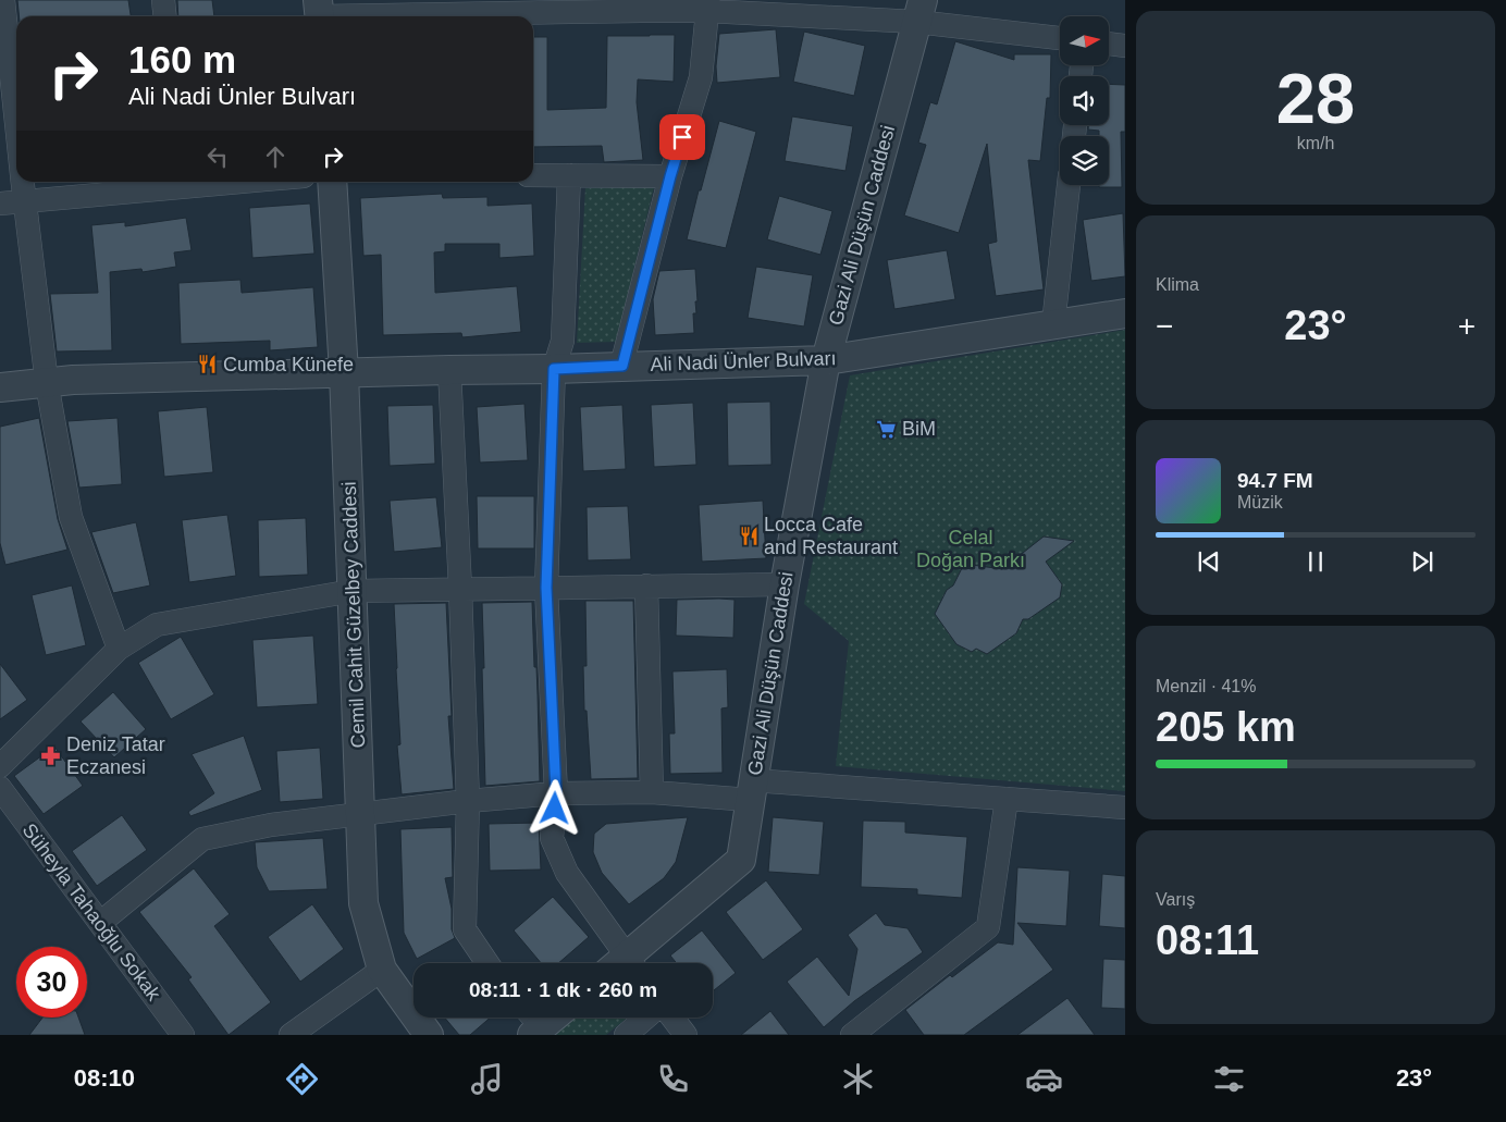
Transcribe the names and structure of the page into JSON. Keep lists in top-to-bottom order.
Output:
{
  "streets": {
    "street": [
      "Gazi Ali Düşün Caddesi",
      "Ali Nadi Ünler Bulvarı",
      "Cemil Cahit Güzelbey Caddesi",
      "Süheyla Tahaoğlu Sokak"
    ]
  },
  "crossings": [
    ["Gazi Ali Düşün Caddesi", "Ali Nadi Ünler Bulvarı"],
    ["Ali Nadi Ünler Bulvarı", "Cemil Cahit Güzelbey Caddesi"]
  ],
  "parks": ["Celal Doğan Parkı"],
  "places": {
    "restaurant": ["Cumba Künefe", "Locca Cafe and Restaurant"],
    "supermarket": ["BiM"],
    "pharmacy": ["Deniz Tatar Eczanesi"]
  },
  "north": "right",
  "page": {
    "tile": [
      ["28", "km/h"],
      "Klima",
      ["Menzil · 41%", "205 km"],
      ["Varış", "08:11"]
    ],
    "turn": ["160 m", "Ali Nadi Ünler Bulvarı"],
    "heat": ["−", "23°", "+"],
    "song": ["94.7 FM", "Müzik"],
    "limit": "30",
    "trip": "08:11 · 1 dk · 260 m",
    "tabs": ["08:10", "23°"]
  }
}
